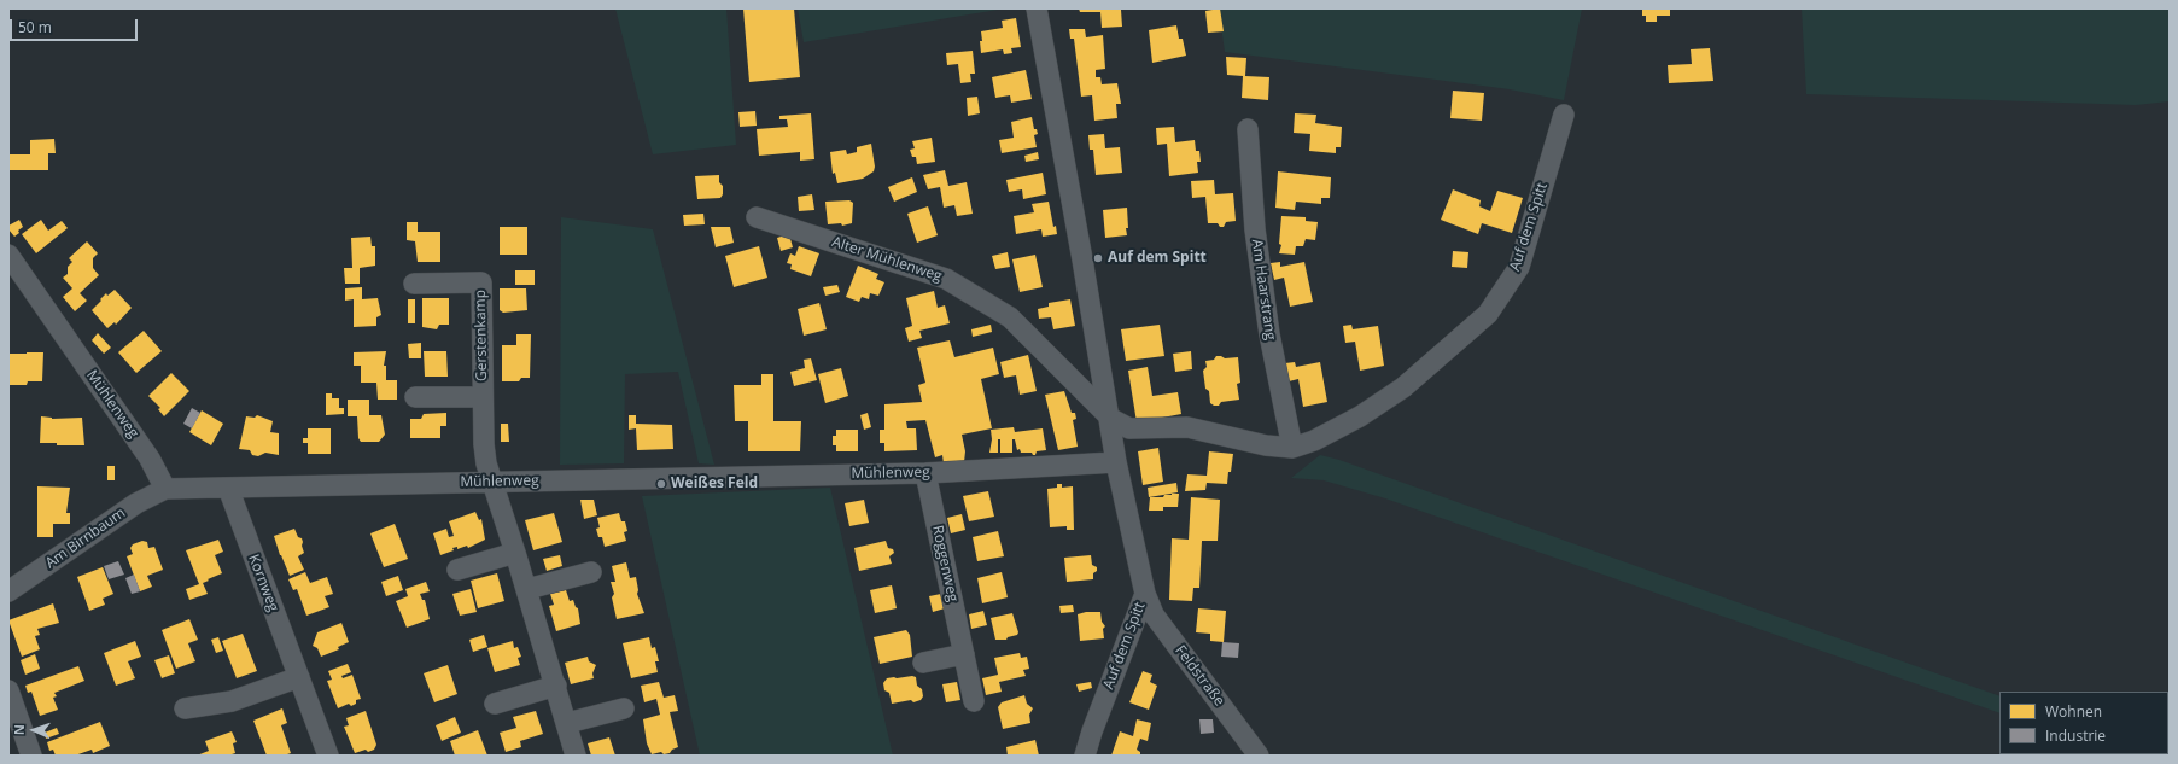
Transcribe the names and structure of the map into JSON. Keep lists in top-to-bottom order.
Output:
{
  "streets": {
    "street": [
      "Auf dem Spitt",
      "Alter Mühlenweg",
      "Am Haarstrang",
      "Gerstenkamp",
      "Mühlenweg",
      "Am Birnbaum",
      "Roggenweg",
      "Kornweg",
      "Feldstraße"
    ]
  },
  "crossings": [
    ["Auf dem Spitt", "Alter Mühlenweg"],
    ["Auf dem Spitt", "Am Haarstrang"],
    ["Auf dem Spitt", "Mühlenweg"],
    ["Auf dem Spitt", "Feldstraße"],
    ["Gerstenkamp", "Mühlenweg"],
    ["Mühlenweg", "Am Birnbaum"],
    ["Mühlenweg", "Roggenweg"],
    ["Mühlenweg", "Kornweg"]
  ],
  "places": ["Auf dem Spitt", "Weißes Feld"],
  "legend": ["Wohnen", "Industrie"],
  "scale_bar": "50 m",
  "north": "left"
}
